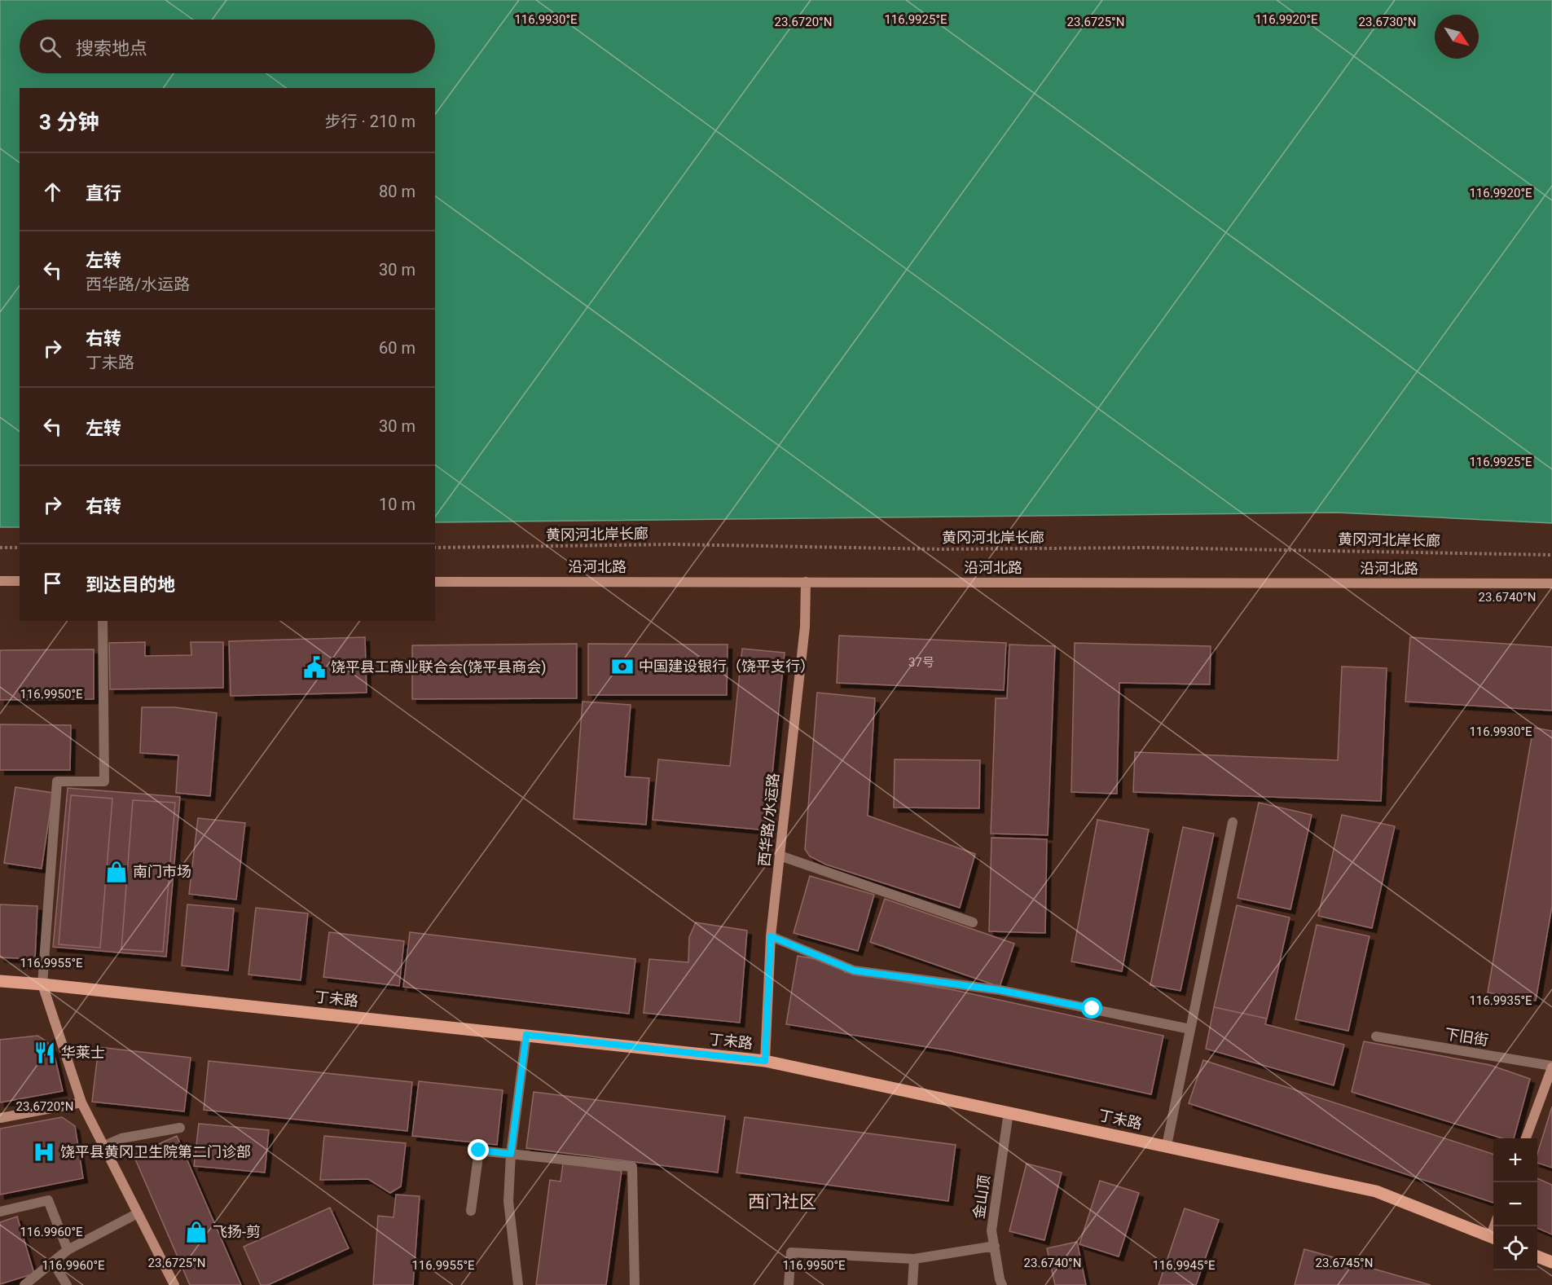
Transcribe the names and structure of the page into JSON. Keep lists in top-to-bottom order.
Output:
{
  "streets": {
    "main road": ["丁未路"],
    "street": [
      "沿河北路",
      "西华路/水运路",
      "下旧街",
      "金山顶"
    ],
    "path": ["黄冈河北岸长廊"]
  },
  "crossings": [
    ["沿河北路", "西华路/水运路"],
    ["西华路/水运路", "丁未路"],
    ["丁未路", "金山顶"]
  ],
  "districts": ["西门社区"],
  "places": {
    "bank": ["中国建设银行（饶平支行）"],
    "public building": ["饶平县工商业联合会(饶平县商会)"],
    "shop": ["南门市场", "飞扬-剪"],
    "restaurant": ["华莱士"],
    "hospital": ["饶平县黄冈卫生院第二门诊部"]
  },
  "house_numbers": ["37号"],
  "north": "bottom right",
  "page": {
    "search": "搜索地点",
    "heading": ["3 分钟", "步行 · 210 m"],
    "list": [
      ["直行", "80 m"],
      ["左转", "西华路/水运路", "30 m"],
      ["右转", "丁未路", "60 m"],
      ["左转", "30 m"],
      ["右转", "10 m"],
      "到达目的地"
    ],
    "map_buttons": ["+", "−"]
  },
  "coordinates": [
    "116.9920°E",
    "116.9925°E",
    "116.9930°E",
    "23.6725°N",
    "23.6720°N",
    "23.6730°N",
    "23.6740°N",
    "116.9950°E",
    "116.9955°E",
    "116.9935°E",
    "116.9960°E",
    "23.6745°N",
    "116.9945°E"
  ]
}
